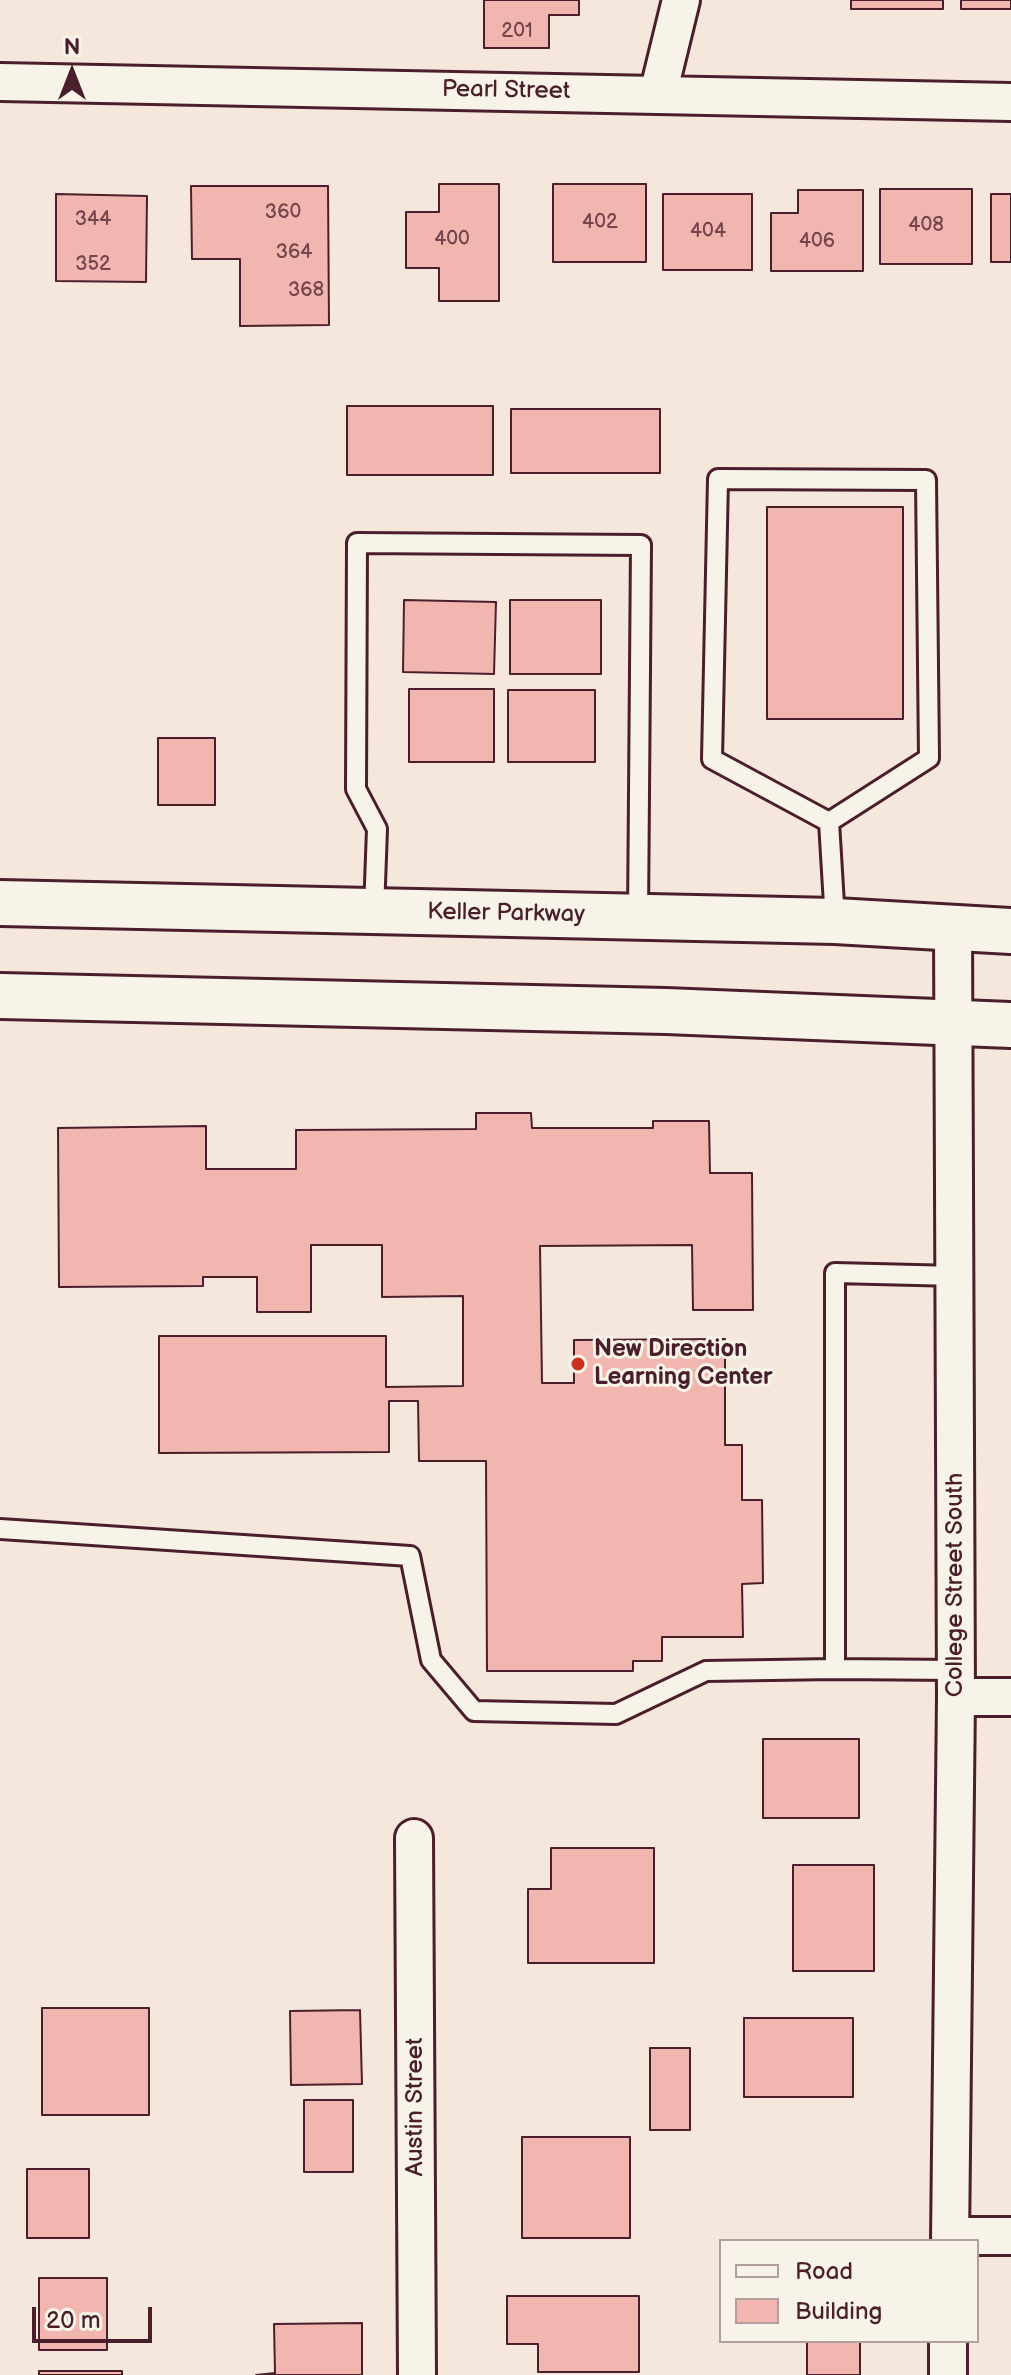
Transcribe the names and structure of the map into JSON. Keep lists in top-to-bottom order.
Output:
{
  "streets": {
    "main road": ["Keller Parkway"],
    "street": ["Pearl Street", "College Street South", "Austin Street"]
  },
  "crossings": [
    ["Keller Parkway", "College Street South"]
  ],
  "places": ["New Direction Learning Center"],
  "house_numbers": [
    "201",
    "360",
    "344",
    "402",
    "408",
    "404",
    "400",
    "406",
    "364",
    "352",
    "368"
  ],
  "legend": ["Road", "Building"],
  "scale_bar": "20 m",
  "north": "top"
}
